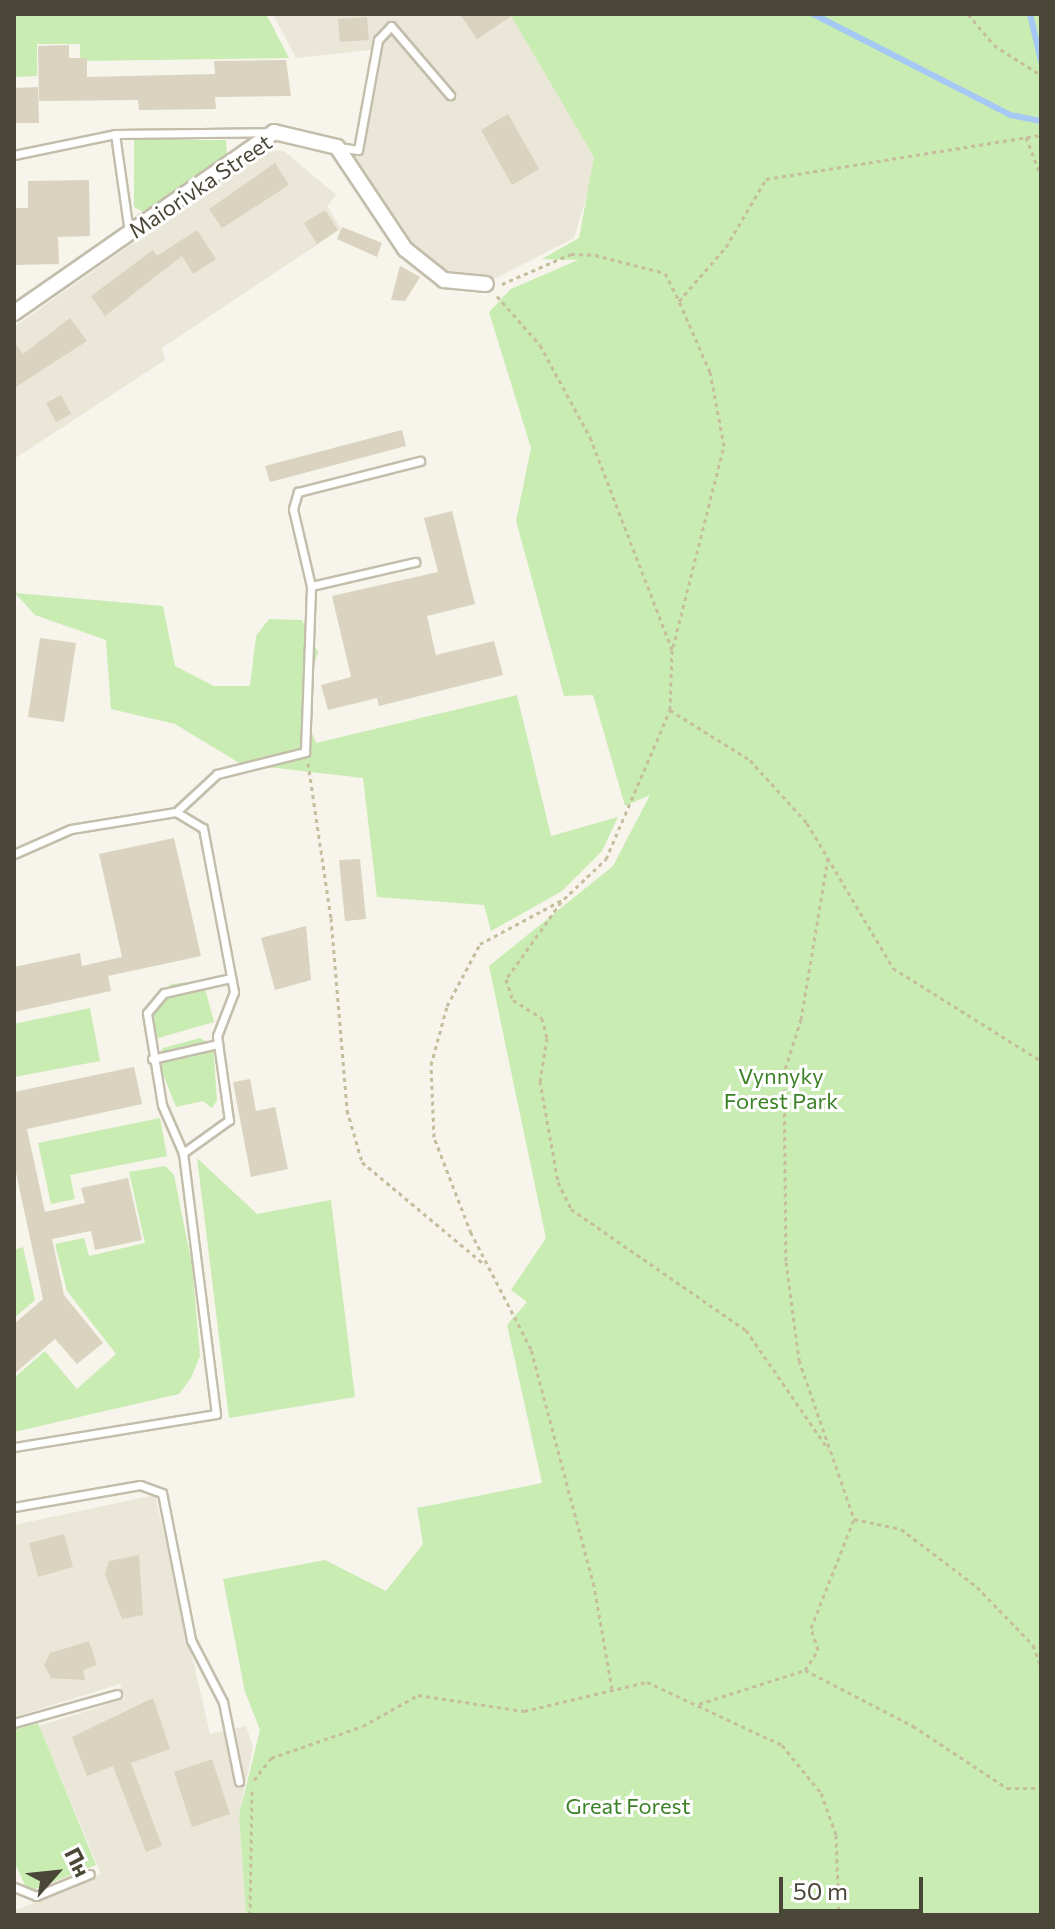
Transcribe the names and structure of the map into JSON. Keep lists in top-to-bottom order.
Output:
{
  "streets": {
    "street": ["Maiorivka Street"]
  },
  "parks": ["Vynnyky Forest Park", "Great Forest"],
  "scale_bar": "50 m",
  "north": "top right"
}
